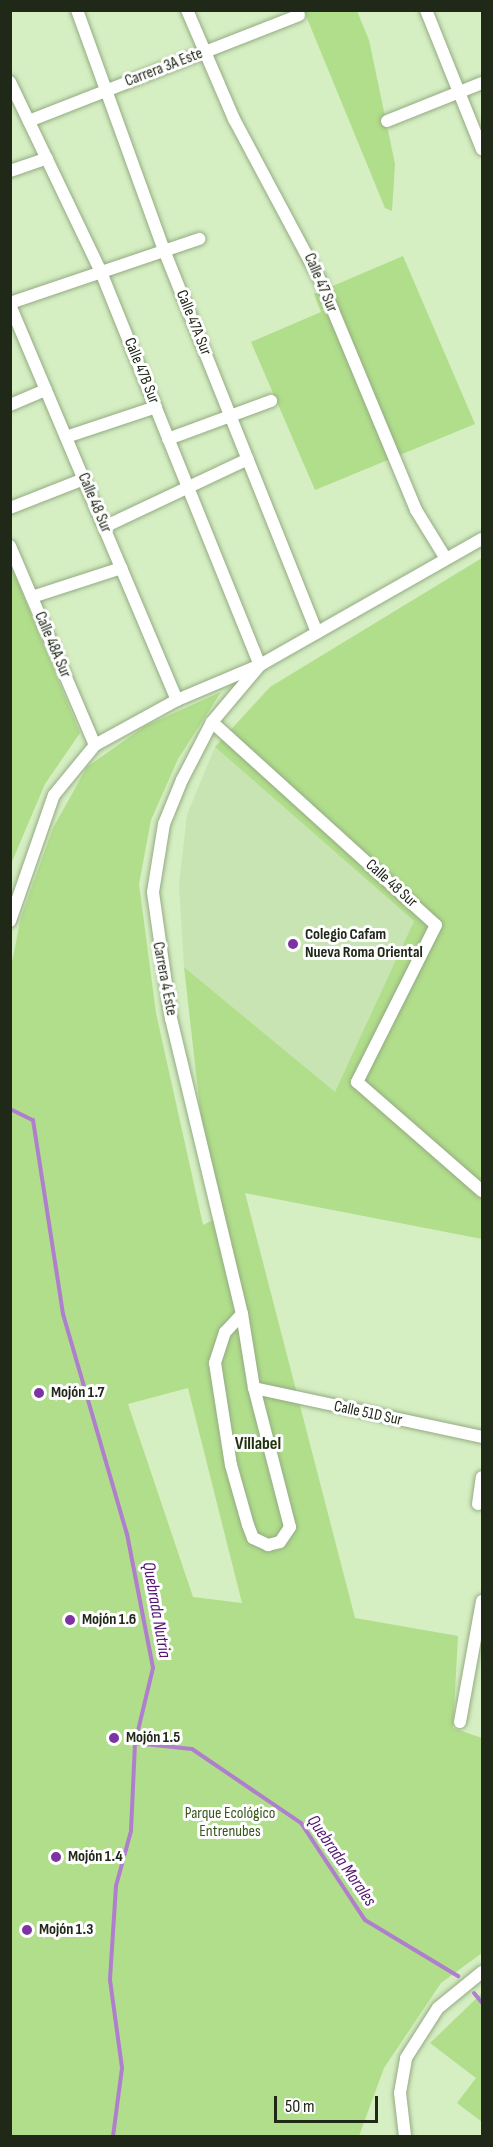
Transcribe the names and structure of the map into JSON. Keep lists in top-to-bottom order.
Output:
{
  "streets": {
    "street": [
      "Carrera 3A Este",
      "Calle 47 Sur",
      "Calle 47A Sur",
      "Calle 47B Sur",
      "Calle 48 Sur",
      "Calle 48A Sur",
      "Carrera 4 Este",
      "Calle 51D Sur"
    ]
  },
  "crossings": [
    ["Carrera 3A Este", "Calle 47 Sur"],
    ["Carrera 3A Este", "Calle 47A Sur"],
    ["Carrera 3A Este", "Calle 47B Sur"],
    ["Calle 47 Sur", "Carrera 4 Este"],
    ["Calle 47A Sur", "Carrera 4 Este"],
    ["Calle 47B Sur", "Carrera 4 Este"],
    ["Calle 48 Sur", "Carrera 4 Este"],
    ["Calle 48A Sur", "Carrera 4 Este"],
    ["Carrera 4 Este", "Calle 51D Sur"]
  ],
  "districts": ["Villabel"],
  "water": ["Quebrada Nutria", "Quebrada Morales"],
  "parks": ["Parque Ecológico Entrenubes"],
  "places": [
    "Colegio Cafam Nueva Roma Oriental",
    "Mojón 1.7",
    "Mojón 1.6",
    "Mojón 1.5",
    "Mojón 1.4",
    "Mojón 1.3"
  ],
  "scale_bar": "50 m"
}
